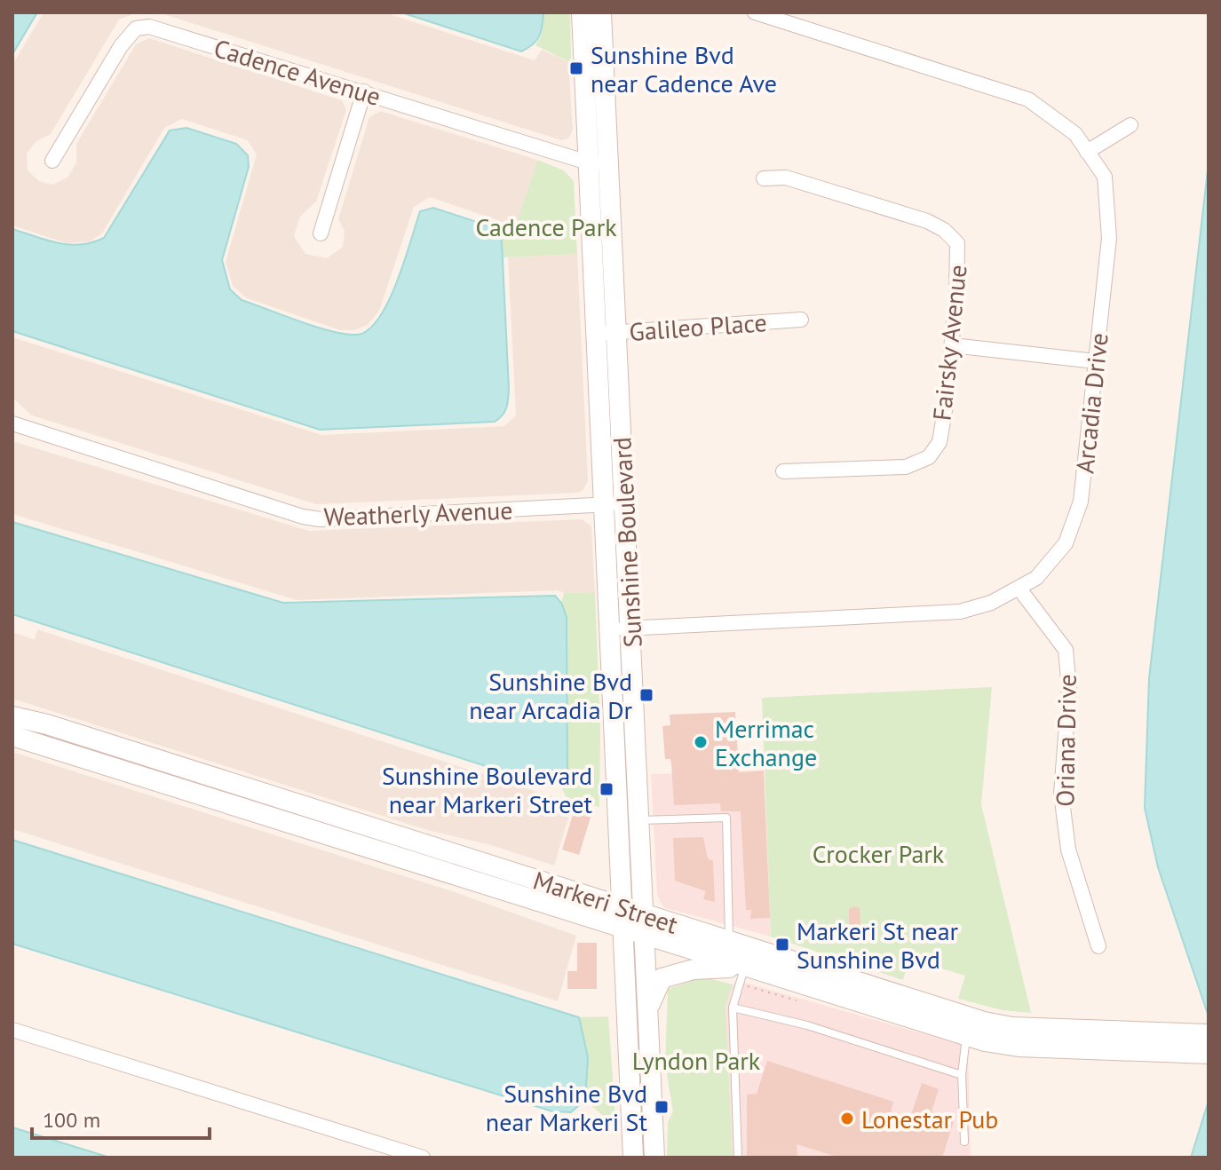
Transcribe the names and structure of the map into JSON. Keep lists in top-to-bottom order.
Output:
{
  "streets": {
    "main road": ["Sunshine Boulevard", "Markeri Street"],
    "street": [
      "Cadence Avenue",
      "Galileo Place",
      "Fairsky Avenue",
      "Arcadia Drive",
      "Weatherly Avenue",
      "Oriana Drive"
    ]
  },
  "crossings": [
    ["Cadence Avenue", "Sunshine Boulevard"],
    ["Galileo Place", "Sunshine Boulevard"],
    ["Arcadia Drive", "Sunshine Boulevard"],
    ["Arcadia Drive", "Oriana Drive"],
    ["Weatherly Avenue", "Sunshine Boulevard"],
    ["Sunshine Boulevard", "Markeri Street"]
  ],
  "parks": ["Cadence Park", "Crocker Park", "Lyndon Park"],
  "places": {
    "transit": [
      "Sunshine Bvd near Cadence Ave",
      "Sunshine Bvd near Arcadia Dr",
      "Sunshine Boulevard near Markeri Street",
      "Markeri St near Sunshine Bvd",
      "Sunshine Bvd near Markeri St"
    ],
    "other": ["Merrimac Exchange", "Lonestar Pub"]
  },
  "scale_bar": "100 m"
}
